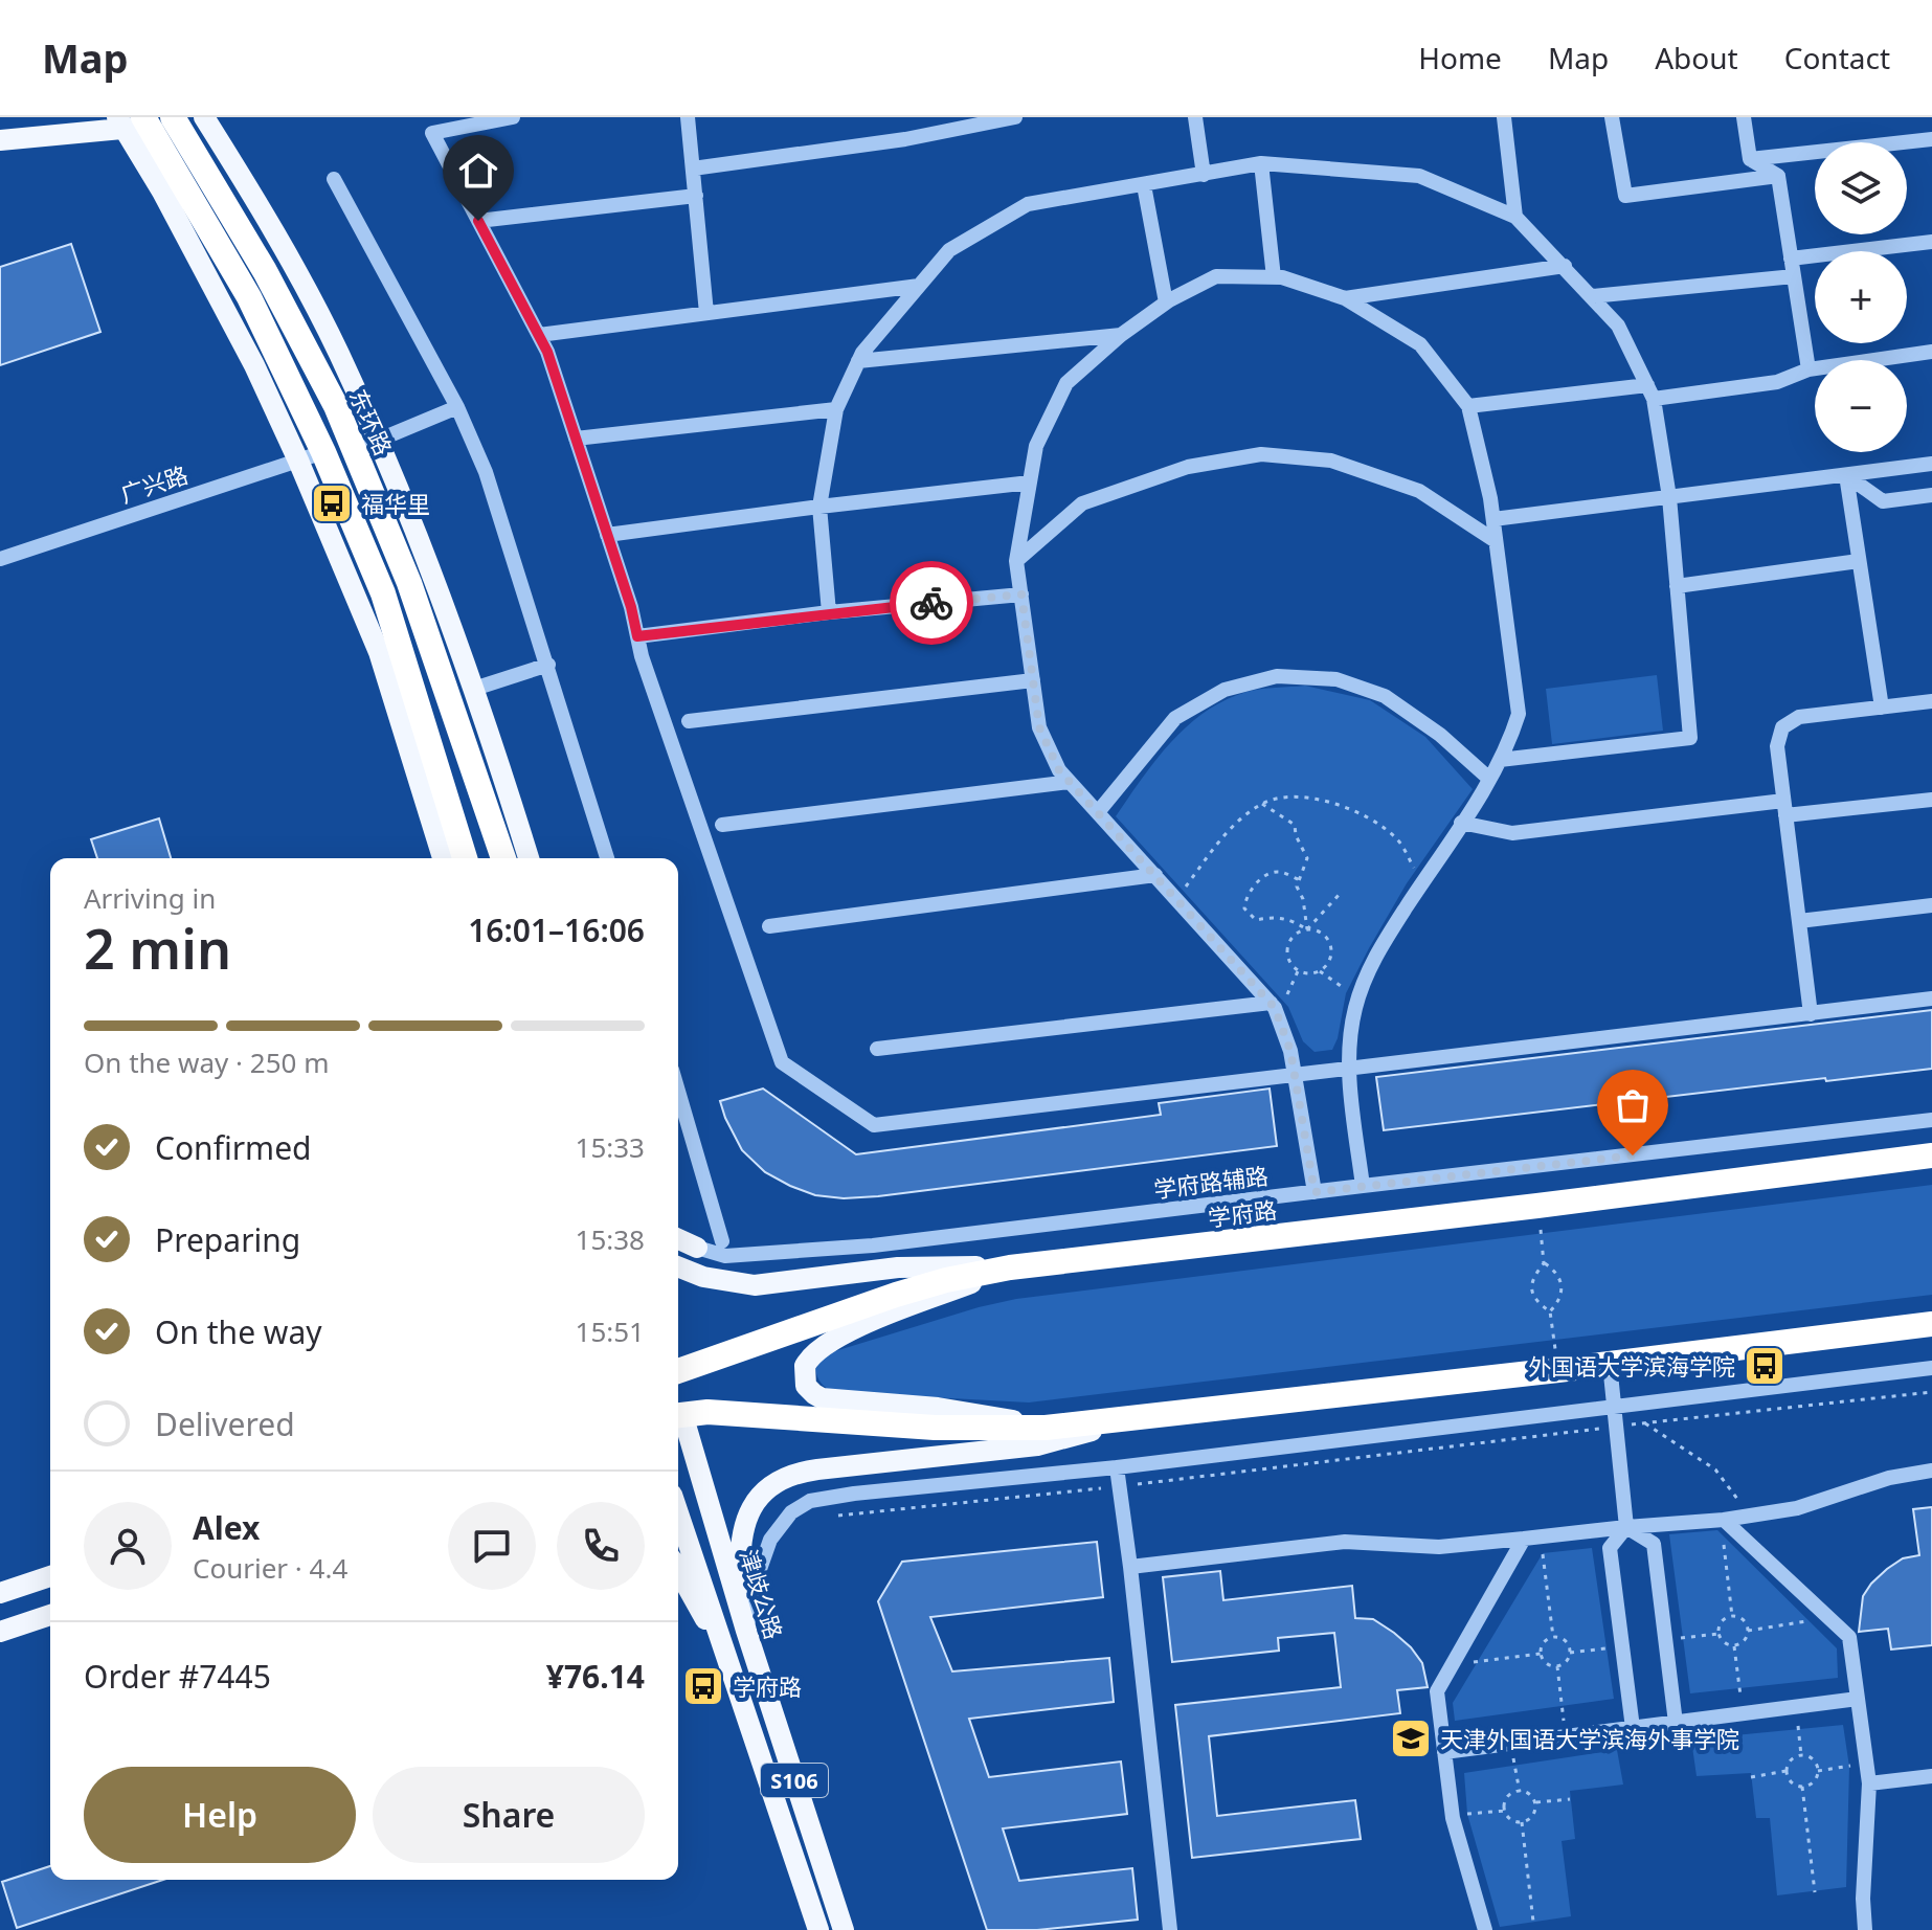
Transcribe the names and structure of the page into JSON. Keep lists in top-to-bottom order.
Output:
{
  "streets": {
    "highway": ["东环路", "学府路"],
    "main road": ["津歧公路", "S106"],
    "street": ["广兴路", "学府路辅路"]
  },
  "places": {
    "bus stop": ["福华里", "外国语大学滨海学院", "学府路"],
    "school or university": ["天津外国语大学滨海外事学院"]
  },
  "page": {
    "header": "Map",
    "nav": [
      "Home",
      "Map",
      "About",
      "Contact"
    ],
    "map_buttons": ["+", "−"],
    "heading": ["2 min", "Arriving in", "16:01–16:06"],
    "panel": [
      "Alex",
      "Courier · 4.4",
      "Order #7445",
      "¥76.14"
    ],
    "bar": "On the way · 250 m",
    "list": [
      ["Confirmed", "15:33"],
      ["Preparing", "15:38"],
      ["On the way", "15:51"],
      "Delivered"
    ],
    "buttons": ["Help", "Share"]
  }
}
